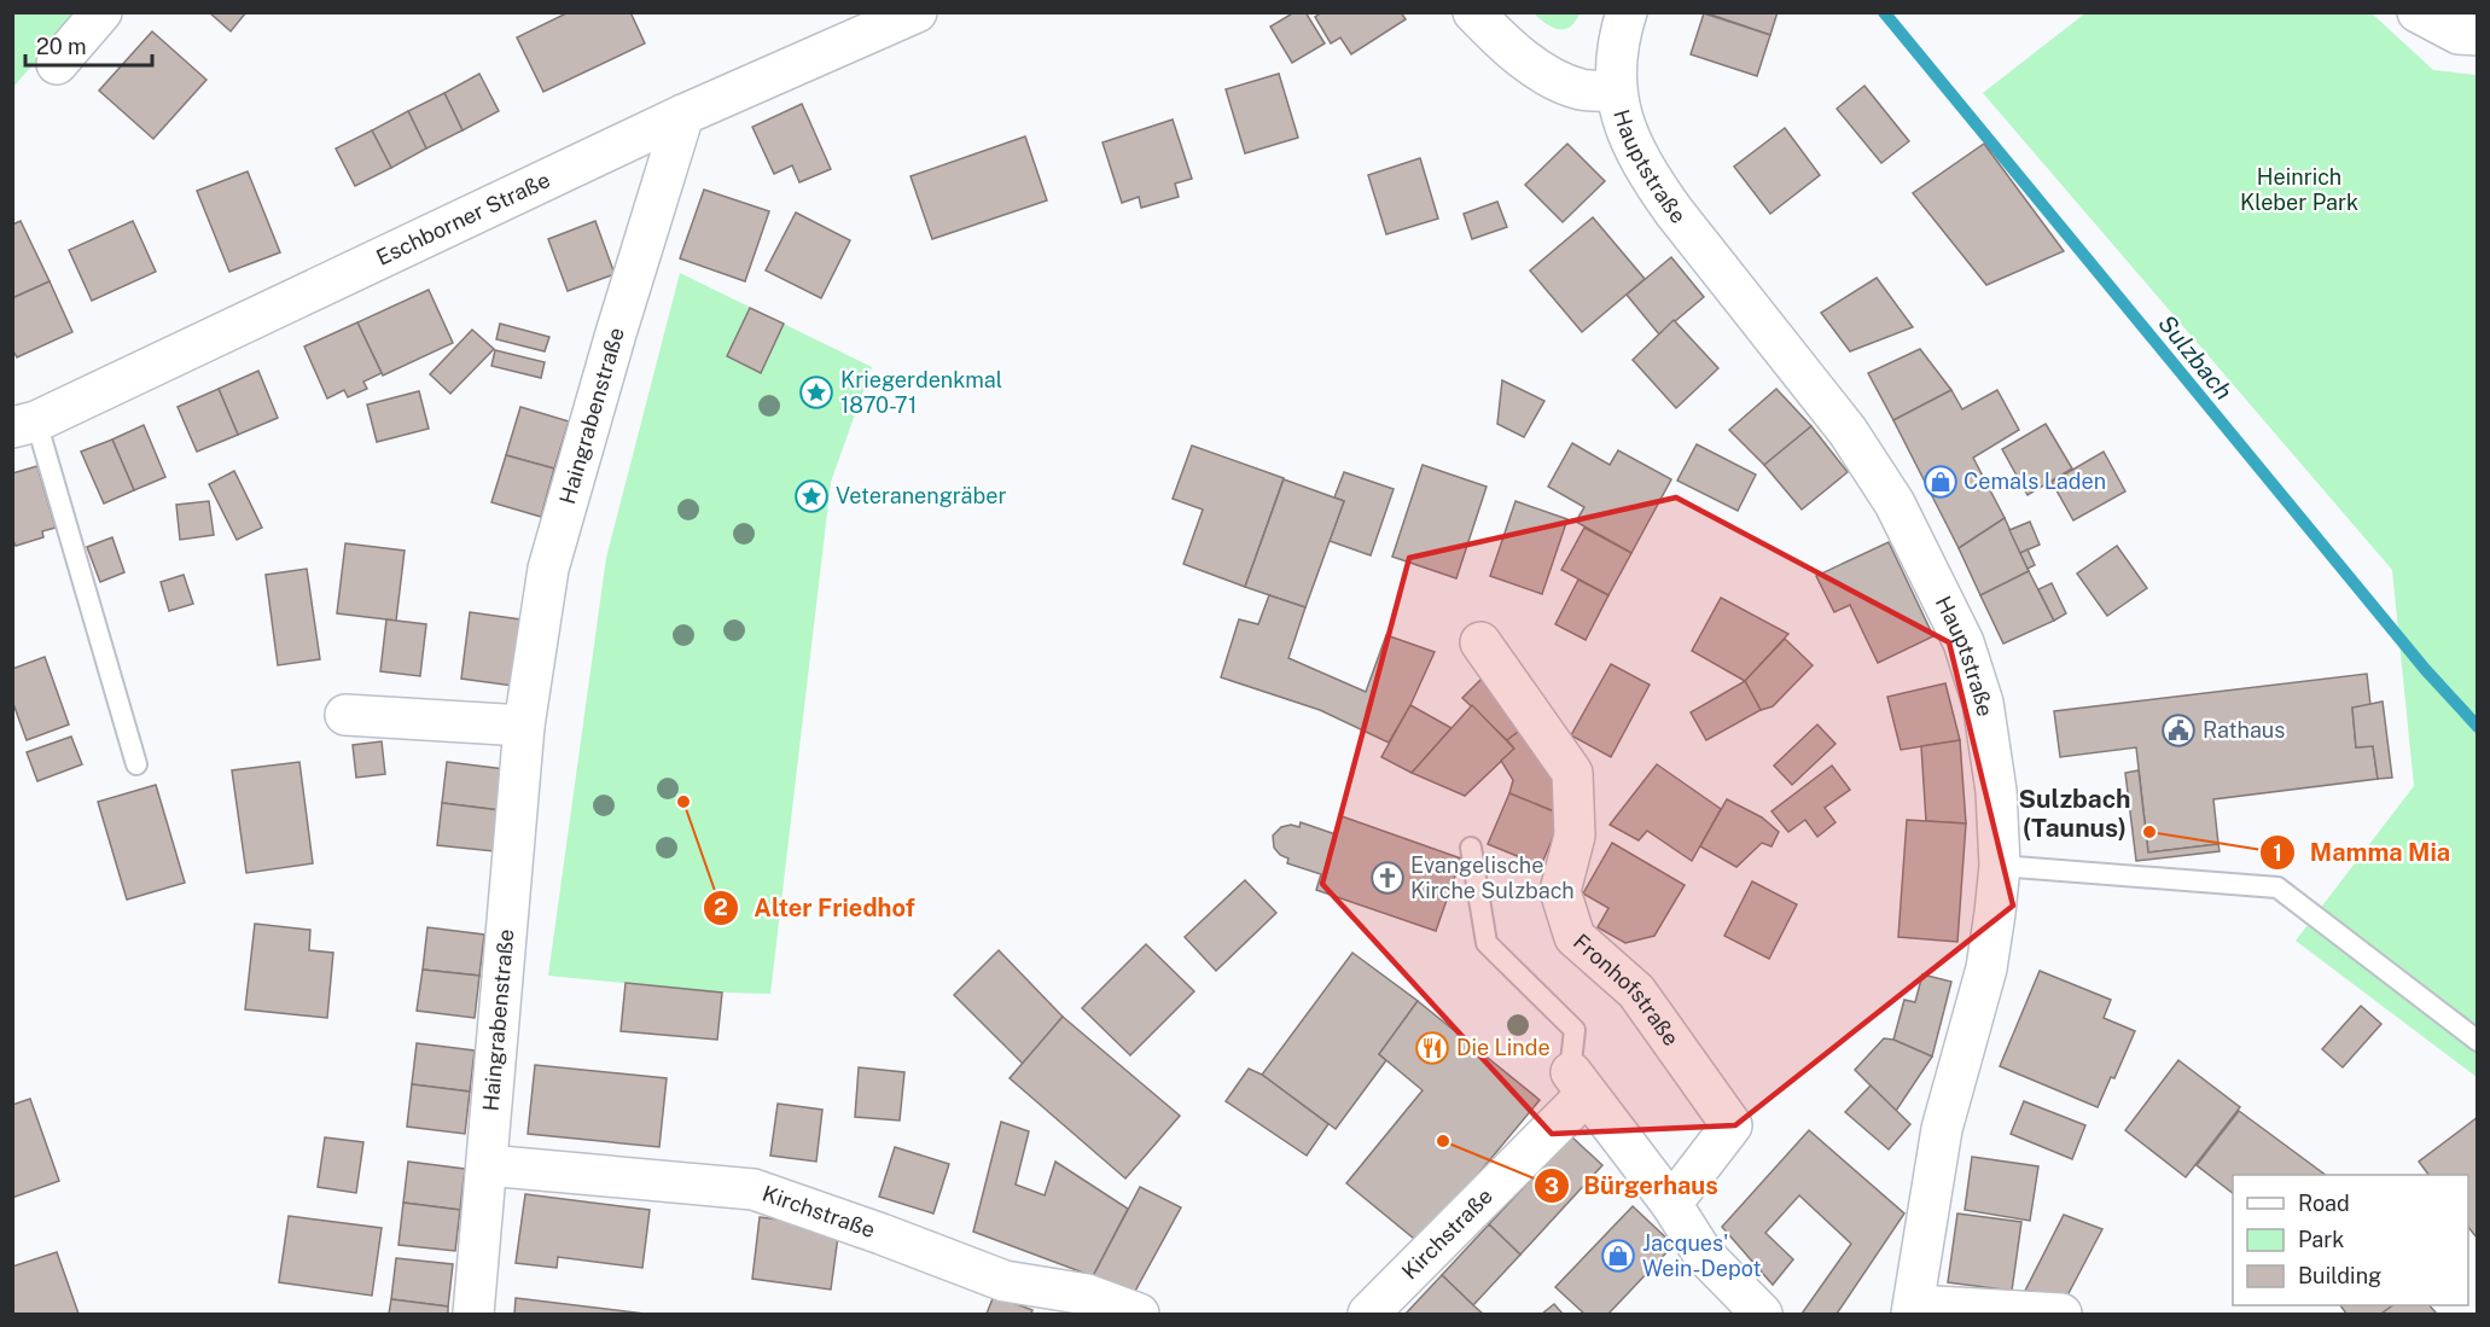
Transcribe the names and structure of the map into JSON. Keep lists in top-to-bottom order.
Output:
{
  "streets": {
    "street": [
      "Hauptstraße",
      "Eschborner Straße",
      "Haingrabenstraße",
      "Fronhofstraße",
      "Kirchstraße"
    ]
  },
  "crossings": [
    ["Eschborner Straße", "Haingrabenstraße"],
    ["Haingrabenstraße", "Kirchstraße"]
  ],
  "districts": ["Sulzbach (Taunus)"],
  "water": ["Sulzbach"],
  "parks": ["Heinrich Kleber Park"],
  "places": {
    "place": ["Kriegerdenkmal 1870-71", "Veteranengräber"],
    "shop": ["Cemals Laden", "Jacques' Wein-Depot"],
    "public building": ["Rathaus"],
    "other": ["Alter Friedhof", "Mamma Mia", "Bürgerhaus"],
    "church": ["Evangelische Kirche Sulzbach"],
    "restaurant": ["Die Linde"]
  },
  "legend": ["Road", "Park", "Building"],
  "scale_bar": "20 m"
}
